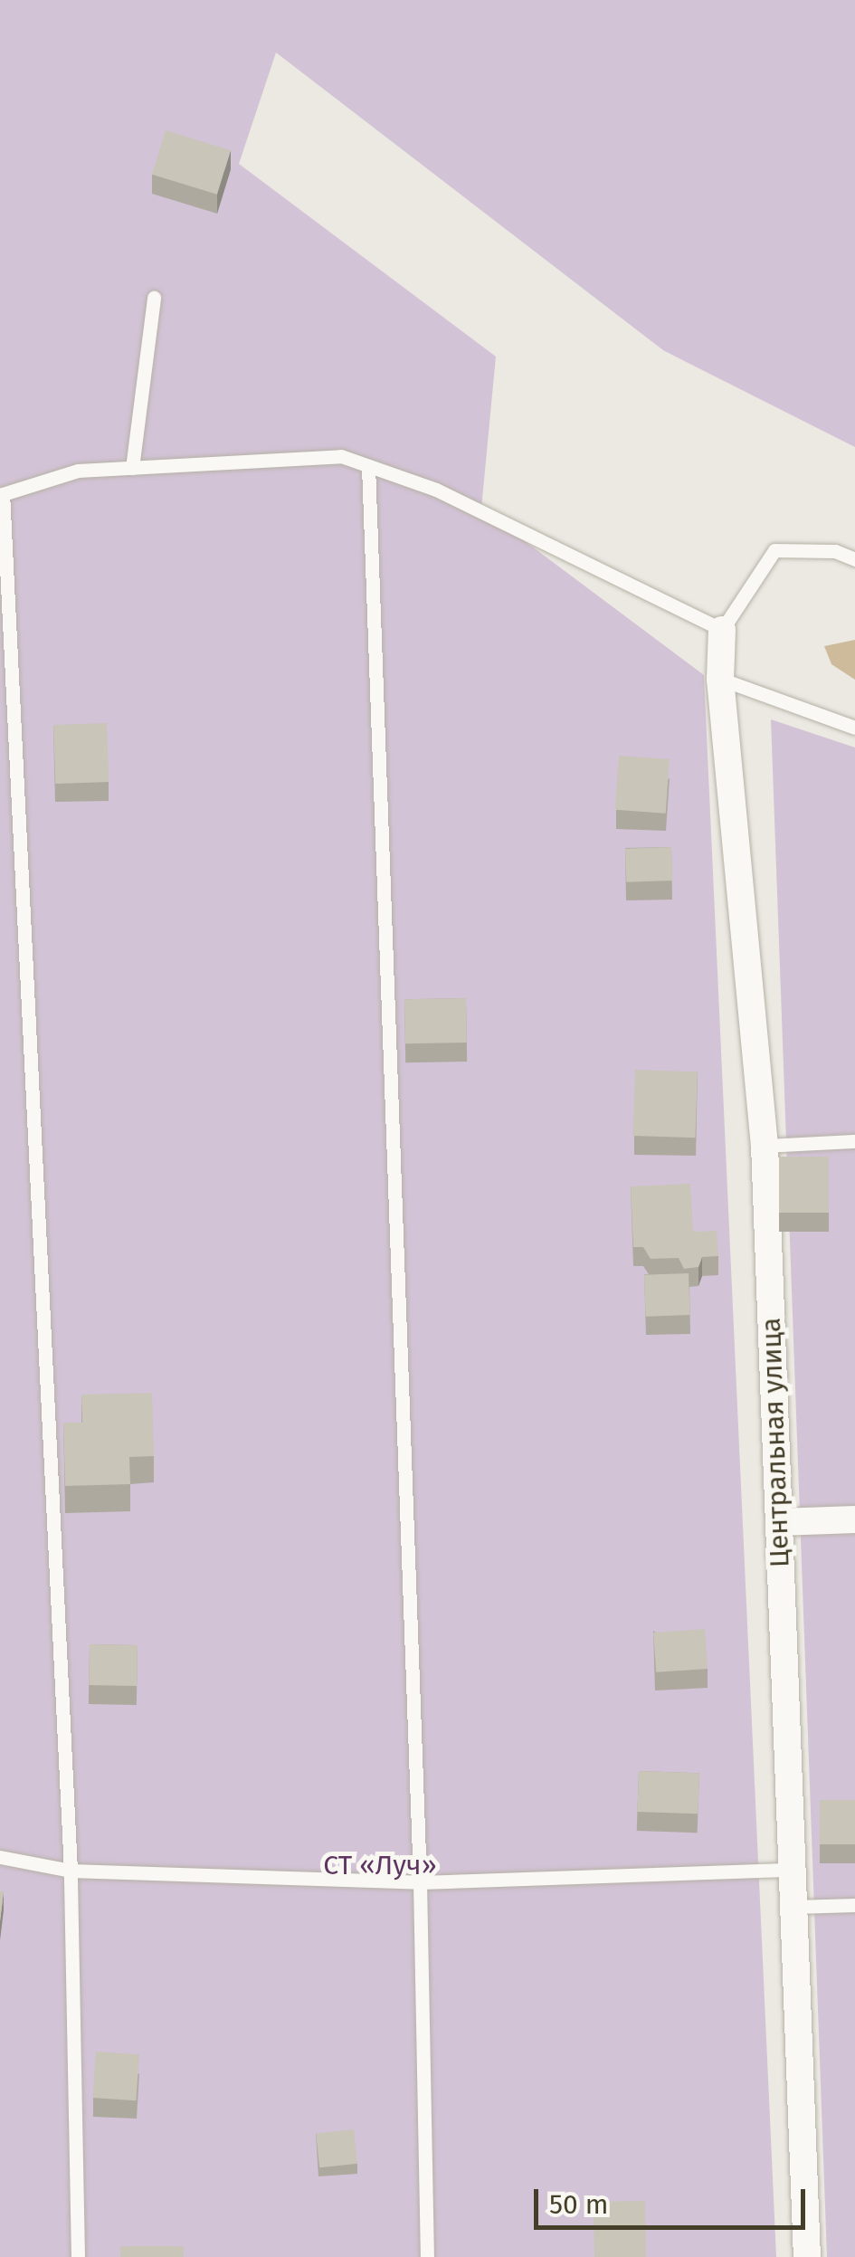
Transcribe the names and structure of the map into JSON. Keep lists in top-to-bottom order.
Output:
{
  "streets": {
    "street": ["Центральная улица"]
  },
  "parks": ["СТ «Луч»"],
  "scale_bar": "50 m"
}
